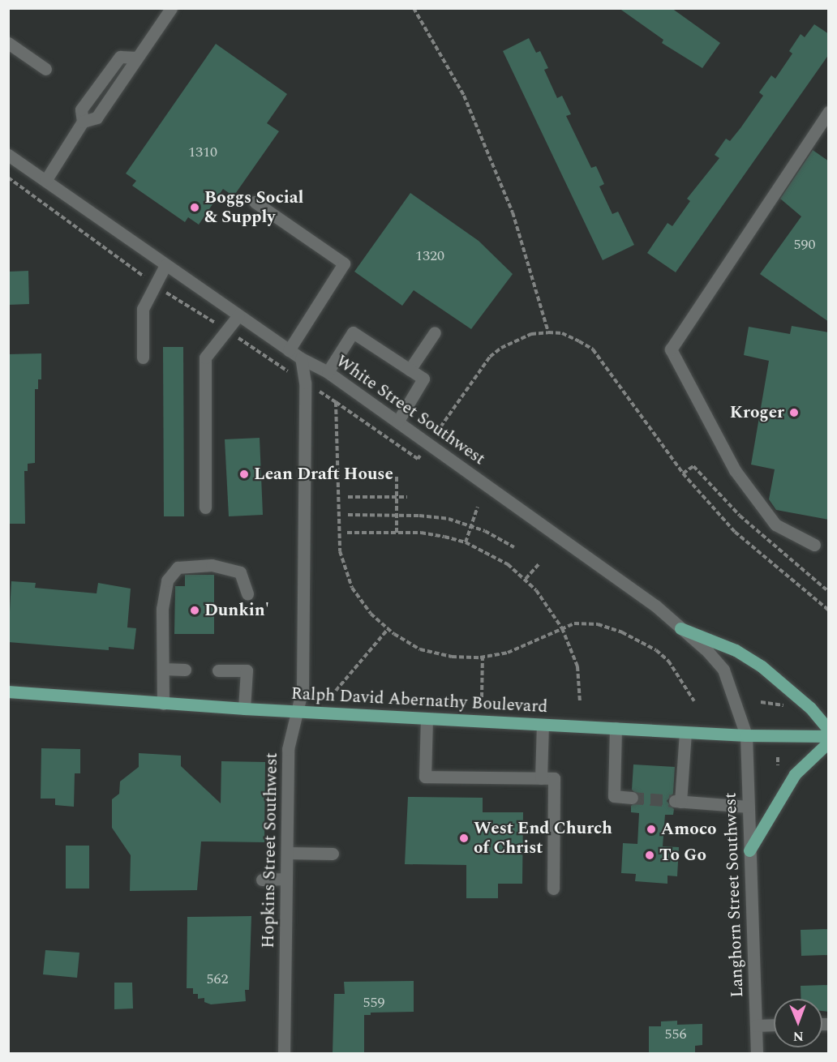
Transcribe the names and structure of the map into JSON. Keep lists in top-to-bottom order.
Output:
{
  "streets": {
    "main road": ["Ralph David Abernathy Boulevard"],
    "street": ["White Street Southwest", "Hopkins Street Southwest", "Langhorn Street Southwest"]
  },
  "crossings": [
    ["White Street Southwest", "Ralph David Abernathy Boulevard"],
    ["White Street Southwest", "Hopkins Street Southwest"],
    ["White Street Southwest", "Langhorn Street Southwest"],
    ["Ralph David Abernathy Boulevard", "Hopkins Street Southwest"],
    ["Ralph David Abernathy Boulevard", "Langhorn Street Southwest"]
  ],
  "places": [
    "Boggs Social & Supply",
    "Kroger",
    "Lean Draft House",
    "Dunkin'",
    "Amoco",
    "West End Church of Christ",
    "To Go"
  ],
  "house_numbers": [
    "1310",
    "590",
    "1320",
    "562",
    "559",
    "556"
  ],
  "north": "bottom"
}
